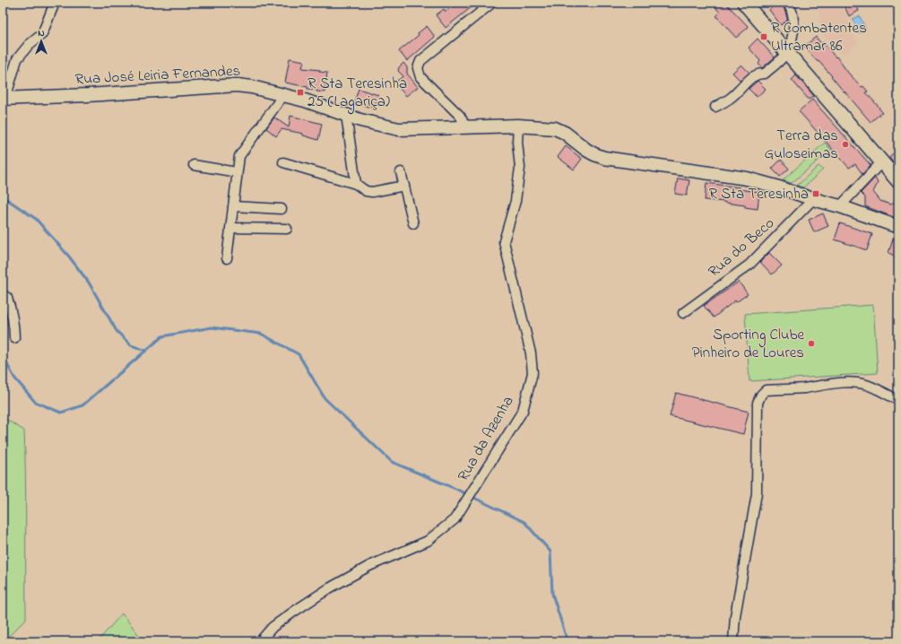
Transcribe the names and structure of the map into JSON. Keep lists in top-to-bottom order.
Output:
{
  "streets": {
    "main road": ["Rua José Leiria Fernandes"],
    "street": ["Rua do Beco", "Rua da Azenha"]
  },
  "crossings": [
    ["Rua José Leiria Fernandes", "Rua do Beco"],
    ["Rua José Leiria Fernandes", "Rua da Azenha"]
  ],
  "places": {
    "transit": ["R Combatentes Ultramar 86", "R Sta Teresinha 25 (Lagariça)", "R Sta Teresinha"],
    "other": ["Terra das Guloseimas", "Sporting Clube Pinheiro de Loures"]
  },
  "north": "top"
}
